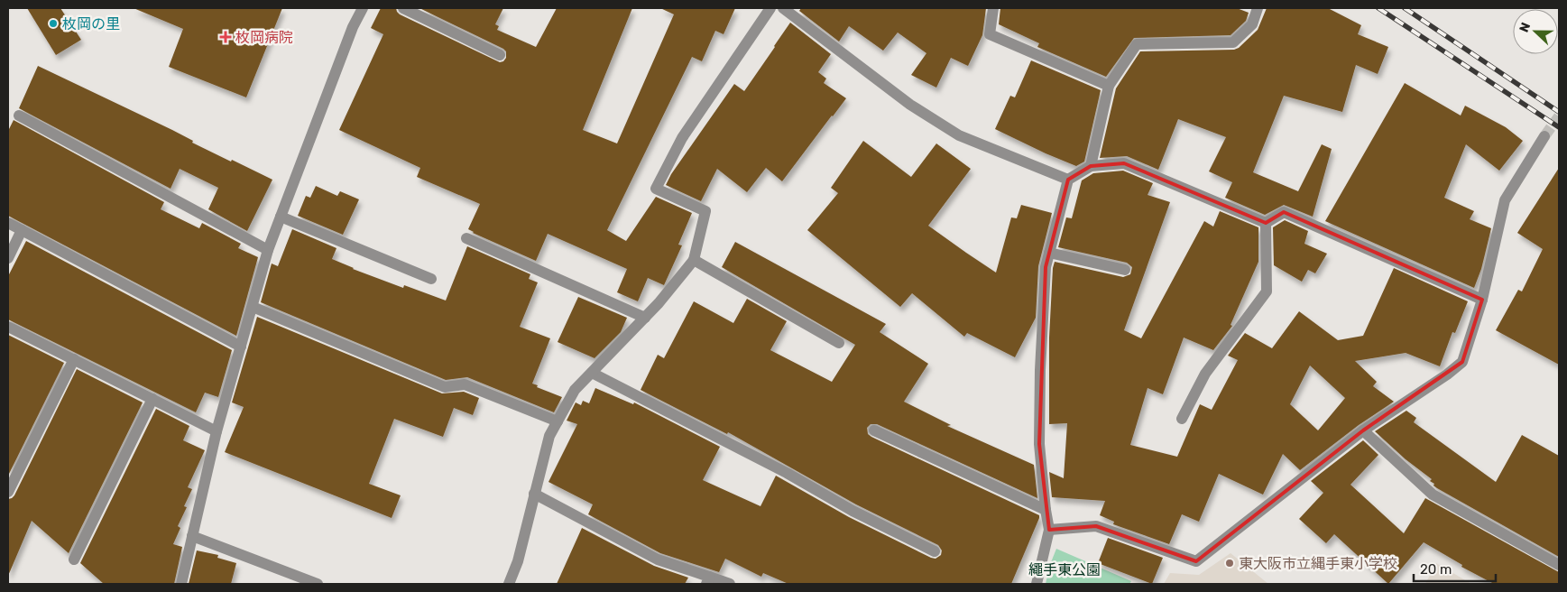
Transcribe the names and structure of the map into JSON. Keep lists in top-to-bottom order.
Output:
{
  "parks": ["繩手東公園"],
  "places": {
    "other": ["枚岡の里", "東大阪市立縄手東小学校"],
    "health": ["枚岡病院"]
  },
  "scale_bar": "20 m",
  "north": "left"
}
